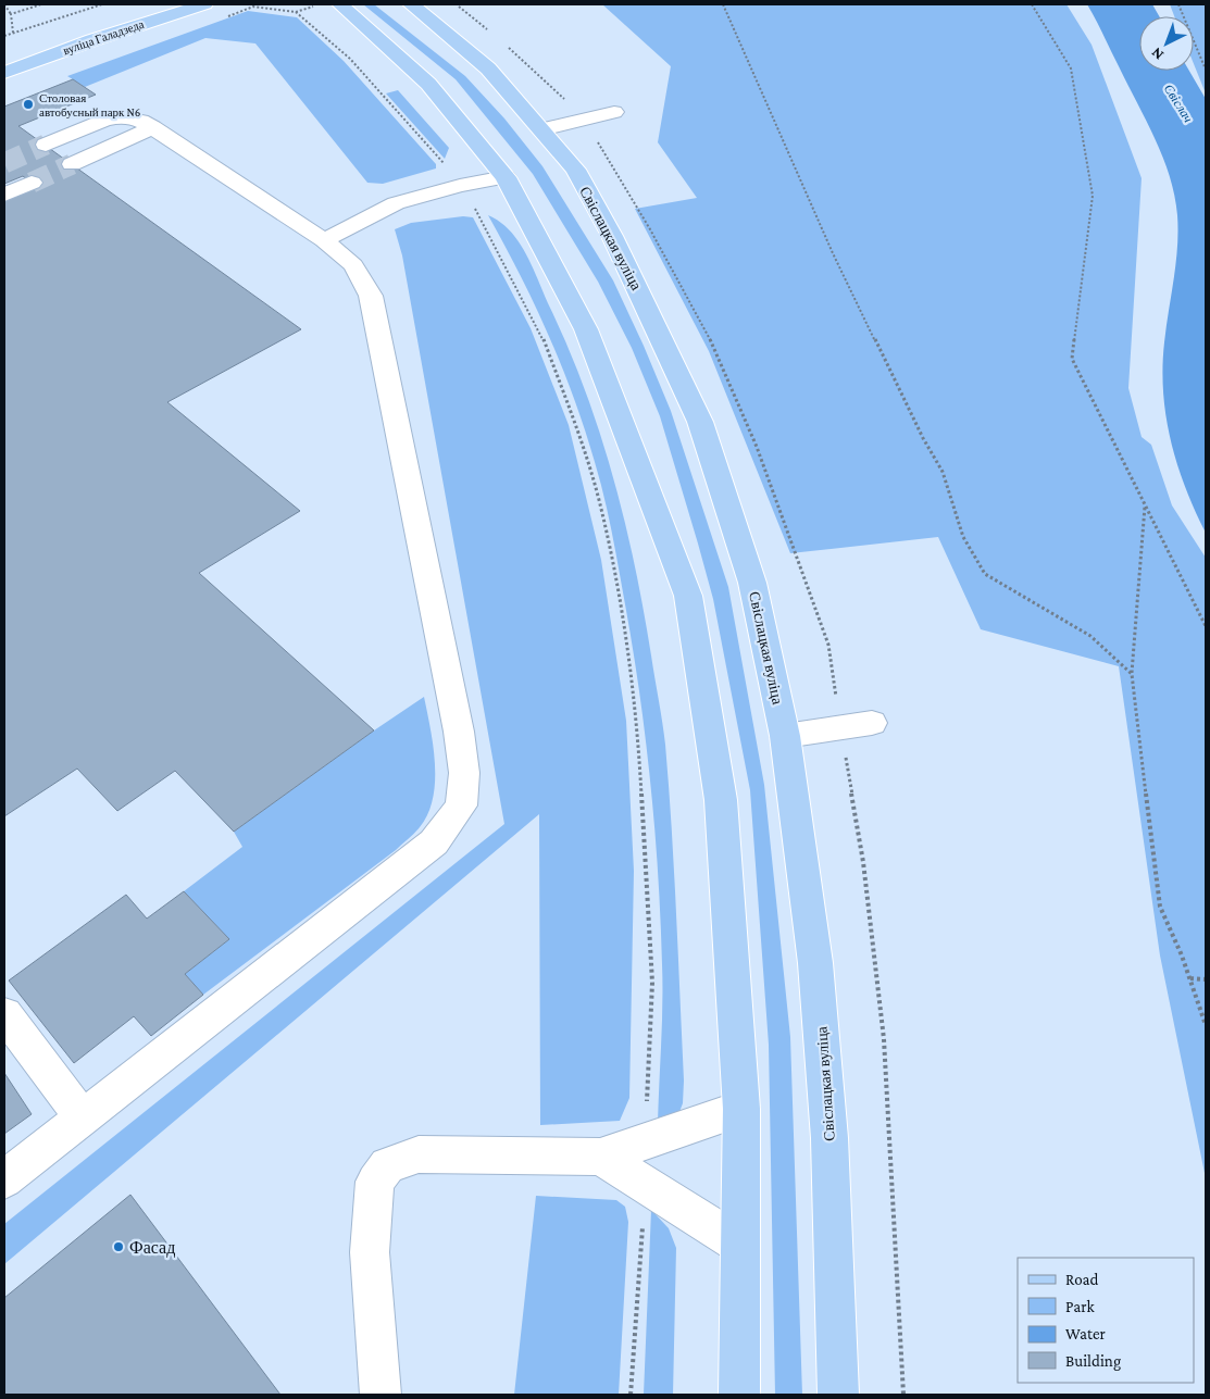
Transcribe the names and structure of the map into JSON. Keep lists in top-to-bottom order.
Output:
{
  "streets": {
    "main road": ["вуліца Галадзеда", "Свіслацкая вуліца"]
  },
  "water": ["Свіслач"],
  "places": ["Столовая автобусный парк N6", "Фасад"],
  "legend": [
    "Road",
    "Park",
    "Water",
    "Building"
  ],
  "north": "bottom left"
}
